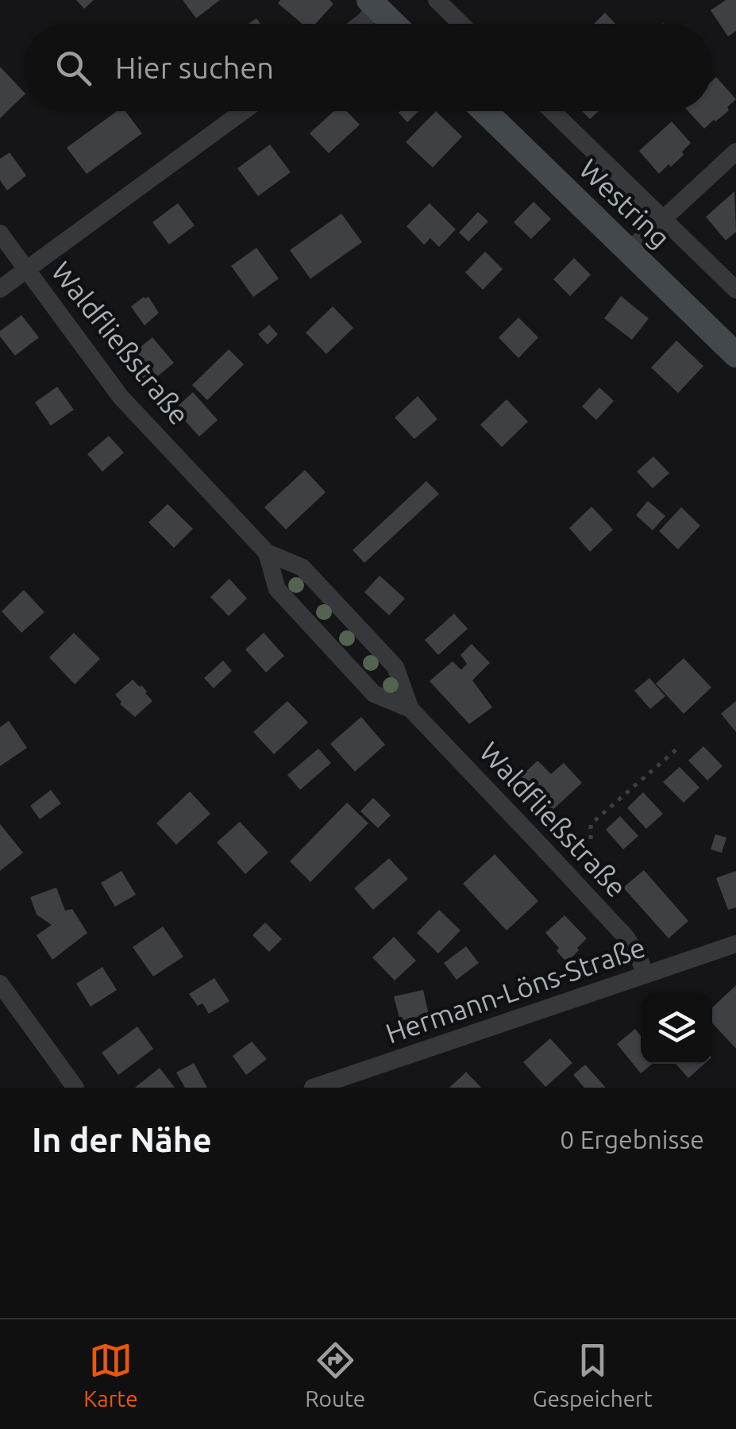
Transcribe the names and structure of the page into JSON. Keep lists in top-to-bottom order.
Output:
{
  "streets": {
    "street": ["Westring", "Waldfließstraße", "Hermann-Löns-Straße"]
  },
  "crossings": [
    ["Waldfließstraße", "Hermann-Löns-Straße"]
  ],
  "page": {
    "search": "Hier suchen",
    "heading": ["In der Nähe", "0 Ergebnisse"],
    "nav": ["Karte", "Route", "Gespeichert"]
  }
}
